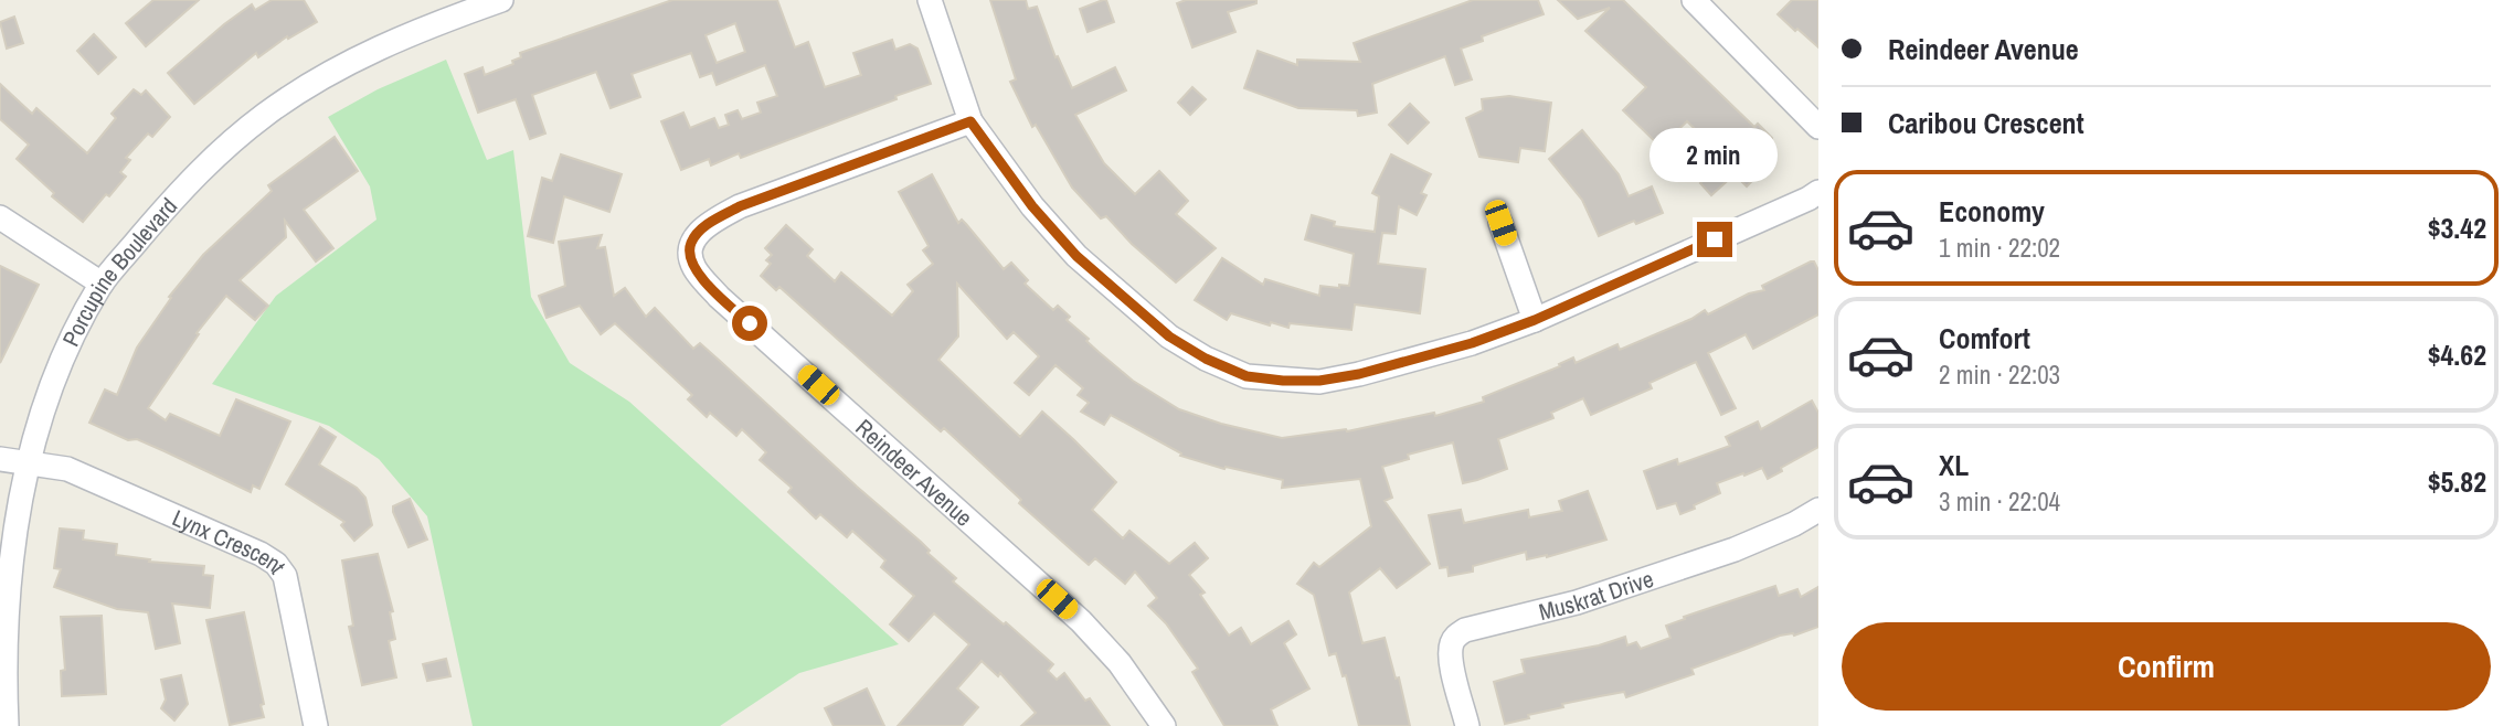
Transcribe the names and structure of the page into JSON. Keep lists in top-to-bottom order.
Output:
{
  "streets": {
    "street": [
      "Porcupine Boulevard",
      "Reindeer Avenue",
      "Lynx Crescent",
      "Muskrat Drive"
    ]
  },
  "crossings": [
    ["Porcupine Boulevard", "Lynx Crescent"]
  ],
  "page": {
    "banner": ["Reindeer Avenue", "Caribou Crescent"],
    "bubble": "2 min",
    "list": [
      {
        "name": "Economy",
        "note": "1 min · 22:02",
        "value": "$3.42"
      },
      {
        "name": "Comfort",
        "note": "2 min · 22:03",
        "value": "$4.62"
      },
      {
        "name": "XL",
        "note": "3 min · 22:04",
        "value": "$5.82"
      }
    ],
    "buttons": "Confirm"
  }
}
